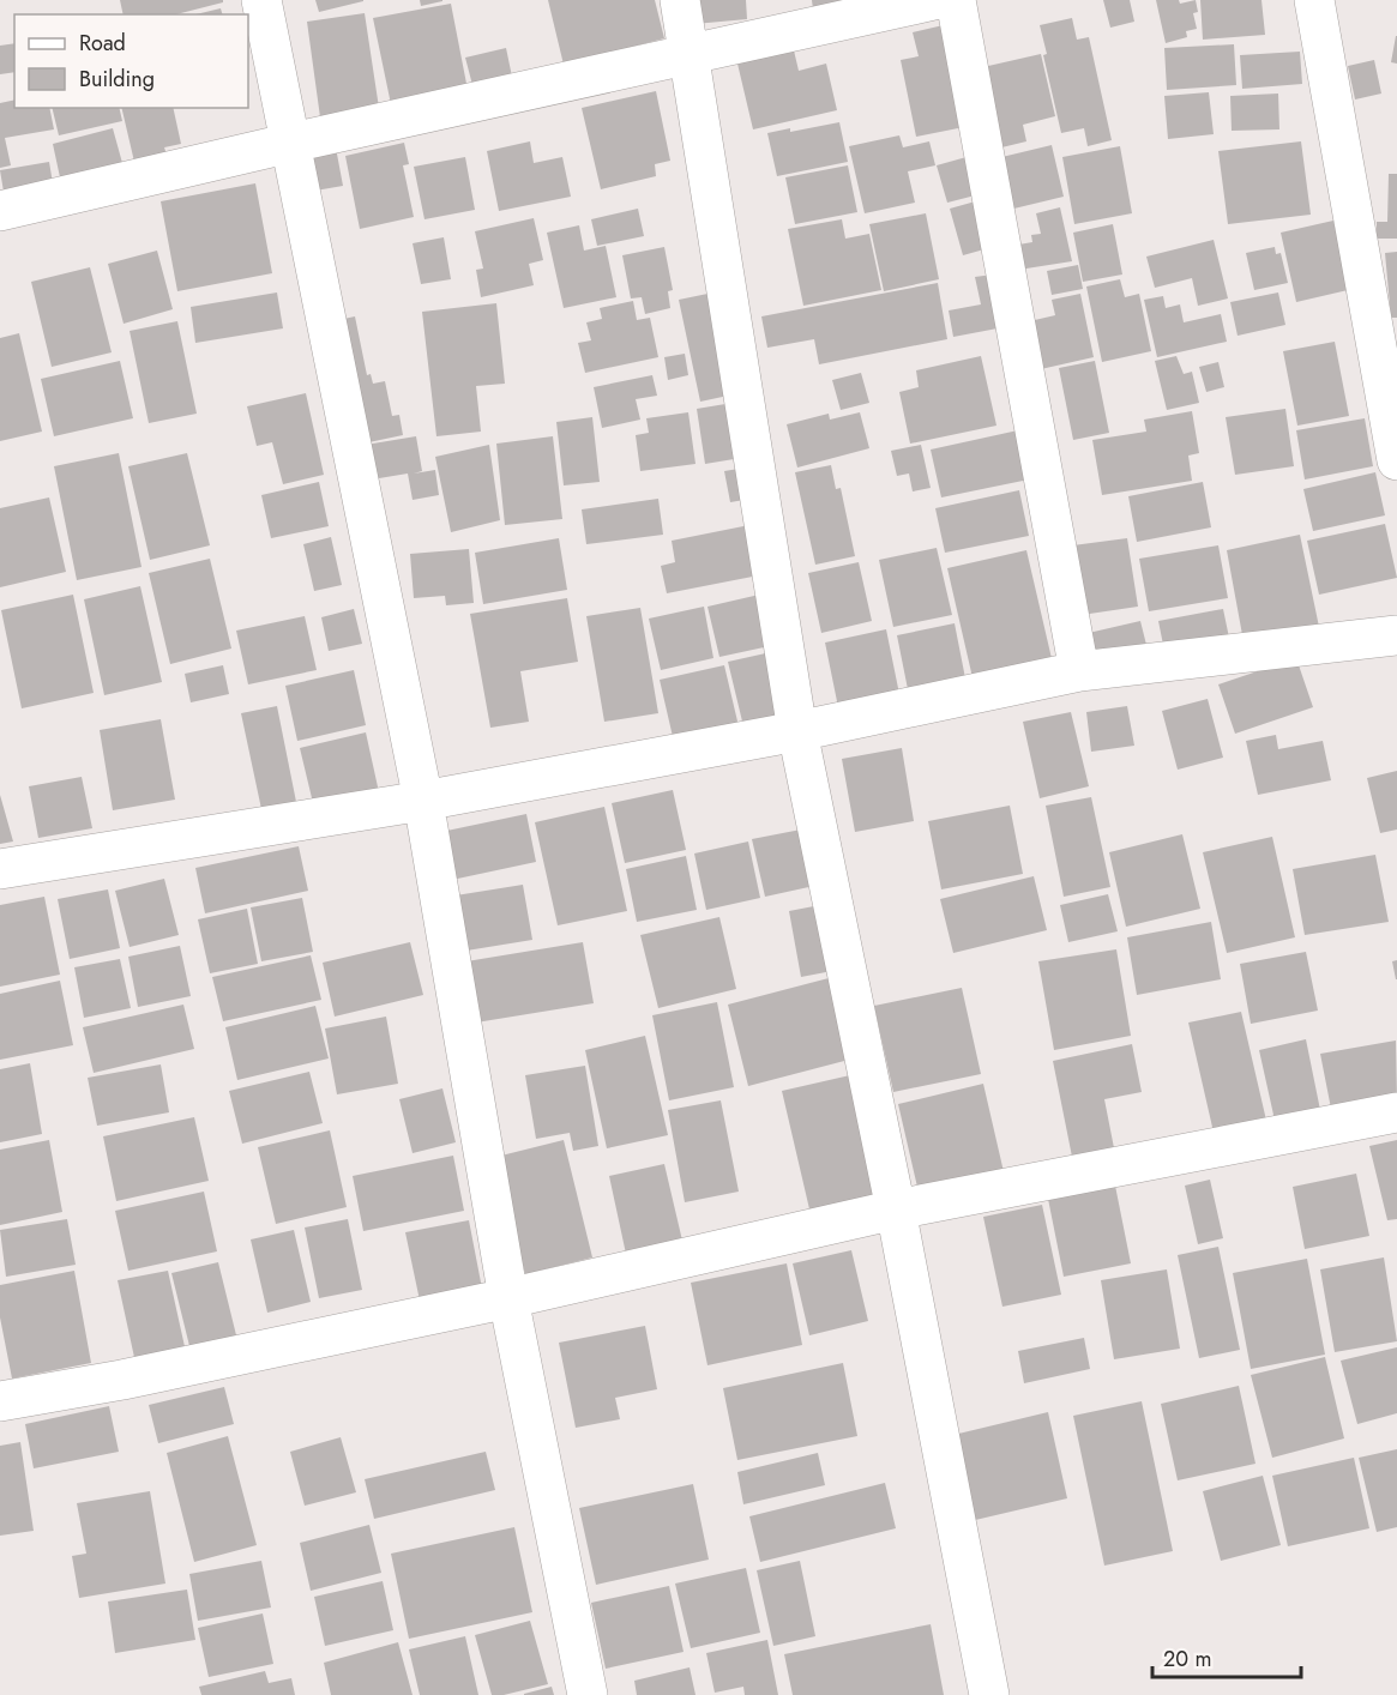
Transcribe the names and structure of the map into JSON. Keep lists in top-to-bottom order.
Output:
{
  "legend": ["Road", "Building"],
  "scale_bar": "20 m"
}
